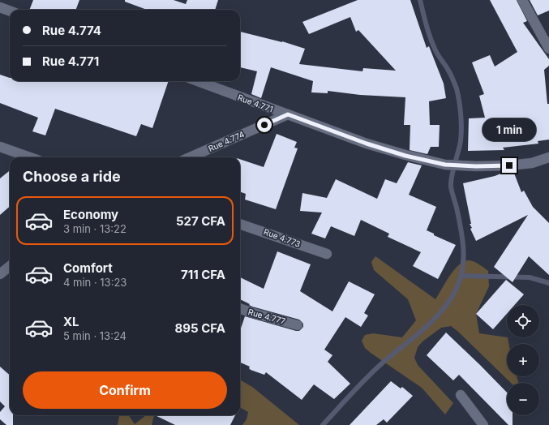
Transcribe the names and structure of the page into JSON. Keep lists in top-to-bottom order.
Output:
{
  "streets": {
    "street": [
      "Rue 4.771",
      "Rue 4.774",
      "Rue 4.773",
      "Rue 4.777"
    ]
  },
  "crossings": [
    ["Rue 4.771", "Rue 4.774"]
  ],
  "page": {
    "banner": ["Rue 4.774", "Rue 4.771"],
    "bubble": "1 min",
    "heading": "Choose a ride",
    "list": [
      {
        "name": "Economy",
        "note": "3 min · 13:22",
        "value": "527 CFA"
      },
      {
        "name": "Comfort",
        "note": "4 min · 13:23",
        "value": "711 CFA"
      },
      {
        "name": "XL",
        "note": "5 min · 13:24",
        "value": "895 CFA"
      }
    ],
    "map_buttons": ["+", "−"],
    "buttons": "Confirm"
  }
}
